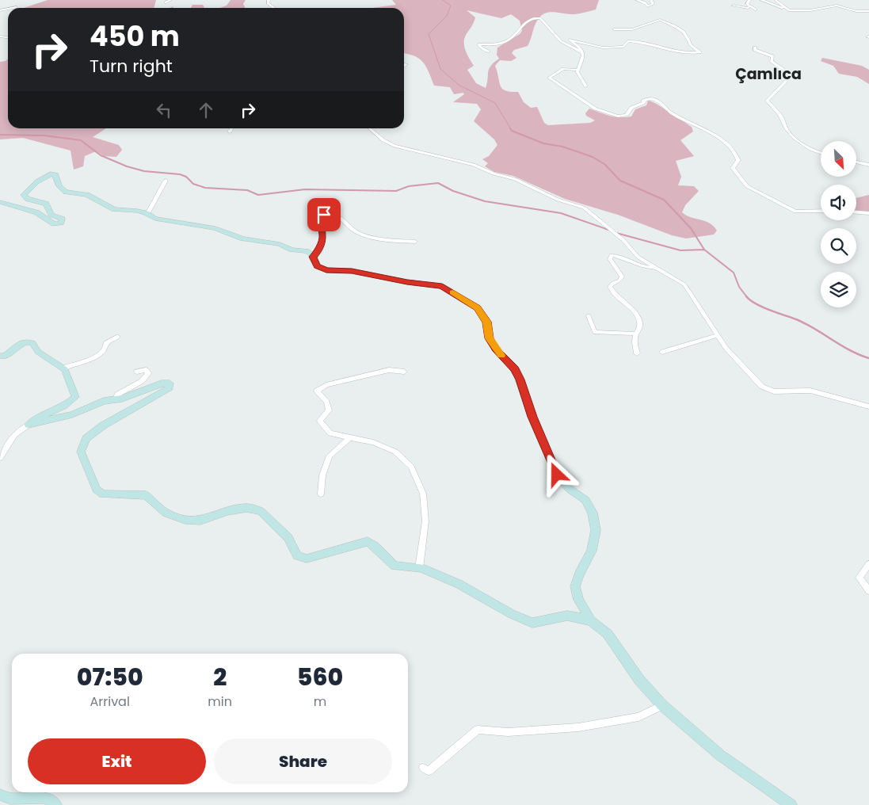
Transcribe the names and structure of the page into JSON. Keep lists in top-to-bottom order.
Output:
{
  "districts": ["Çamlıca"],
  "north": "bottom right",
  "page": {
    "turn": ["450 m", "Turn right"],
    "eta": [
      "07:50",
      "Arrival",
      "2",
      "min",
      "560",
      "m"
    ],
    "buttons": ["Exit", "Share"]
  }
}
